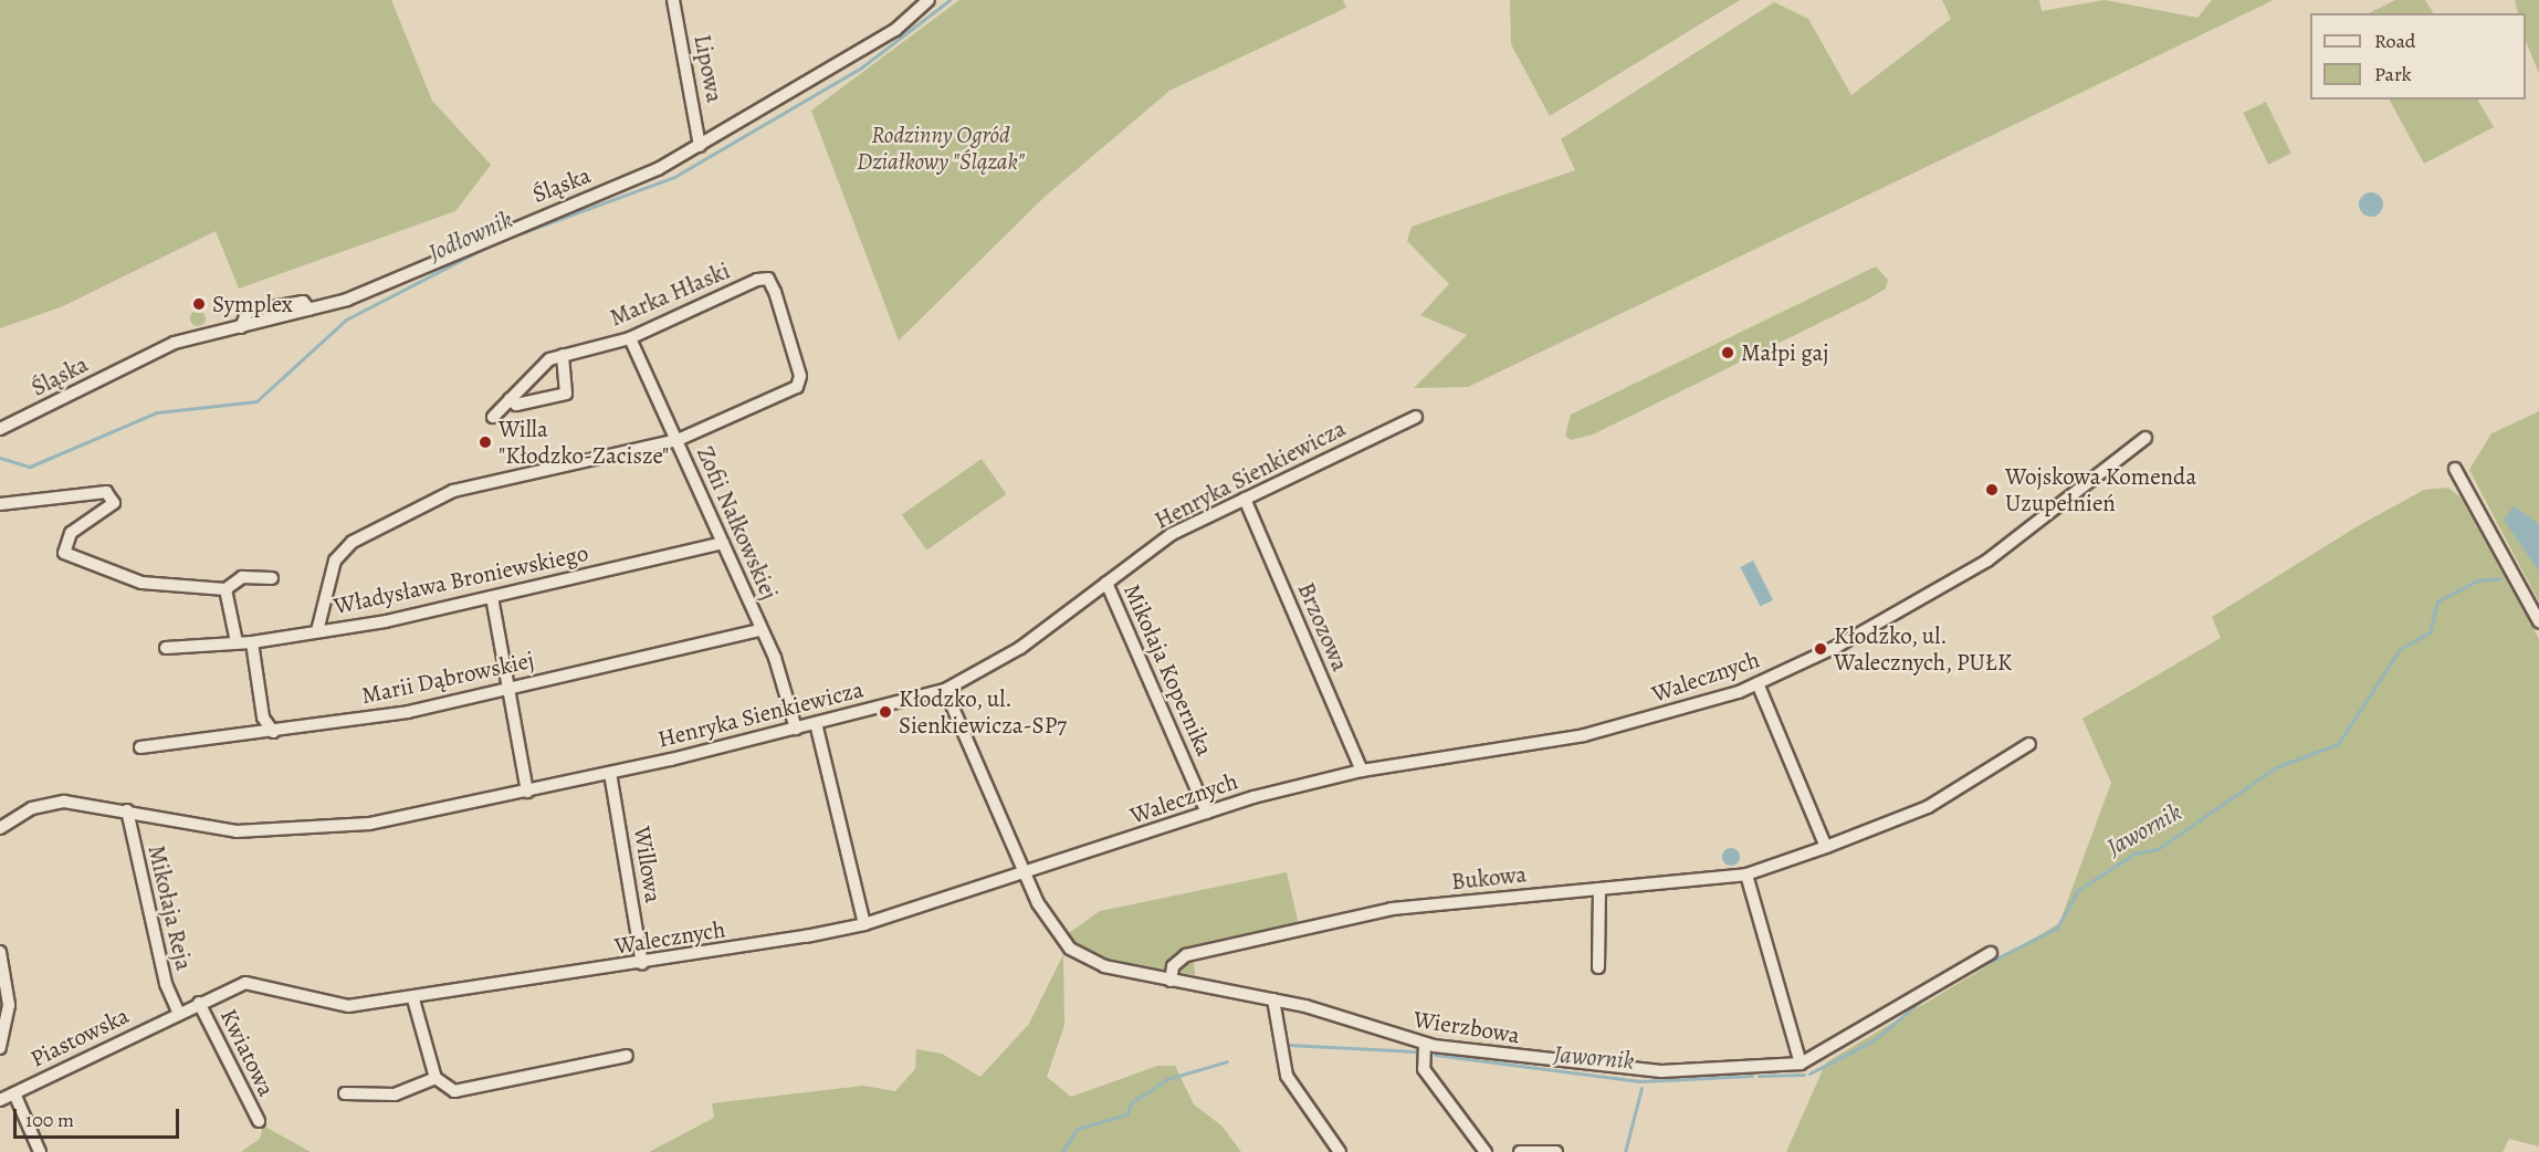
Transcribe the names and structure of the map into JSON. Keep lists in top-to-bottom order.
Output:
{
  "streets": {
    "street": [
      "Lipowa",
      "Śląska",
      "Marka Hłaski",
      "Henryka Sienkiewicza",
      "Zofii Nałkowskiej",
      "Władysława Broniewskiego",
      "Brzozowa",
      "Mikołaja Kopernika",
      "Walecznych",
      "Marii Dąbrowskiej",
      "Willowa",
      "Bukowa",
      "Mikołaja Reja",
      "Wierzbowa",
      "Piastowska",
      "Kwiatowa"
    ]
  },
  "crossings": [
    ["Lipowa", "Śląska"],
    ["Marka Hłaski", "Zofii Nałkowskiej"],
    ["Henryka Sienkiewicza", "Zofii Nałkowskiej"],
    ["Henryka Sienkiewicza", "Brzozowa"],
    ["Henryka Sienkiewicza", "Mikołaja Kopernika"],
    ["Henryka Sienkiewicza", "Willowa"],
    ["Henryka Sienkiewicza", "Mikołaja Reja"],
    ["Henryka Sienkiewicza", "Wierzbowa"],
    ["Zofii Nałkowskiej", "Władysława Broniewskiego"],
    ["Zofii Nałkowskiej", "Marii Dąbrowskiej"],
    ["Brzozowa", "Walecznych"],
    ["Mikołaja Kopernika", "Walecznych"],
    ["Walecznych", "Willowa"],
    ["Walecznych", "Mikołaja Reja"],
    ["Walecznych", "Wierzbowa"],
    ["Walecznych", "Piastowska"],
    ["Walecznych", "Kwiatowa"],
    ["Bukowa", "Wierzbowa"],
    ["Mikołaja Reja", "Piastowska"]
  ],
  "water": ["Jodłownik", "Jawornik"],
  "parks": ["Rodzinny Ogród Działkowy \"Ślązak\""],
  "places": [
    "Symplex",
    "Małpi gaj",
    "Willa \"Kłodzko-Zacisze\"",
    "Wojskowa Komenda Uzupełnień",
    "Kłodzko, ul. Walecznych, PUŁK",
    "Kłodzko, ul. Sienkiewicza-SP7"
  ],
  "legend": ["Road", "Park"],
  "scale_bar": "100 m"
}
